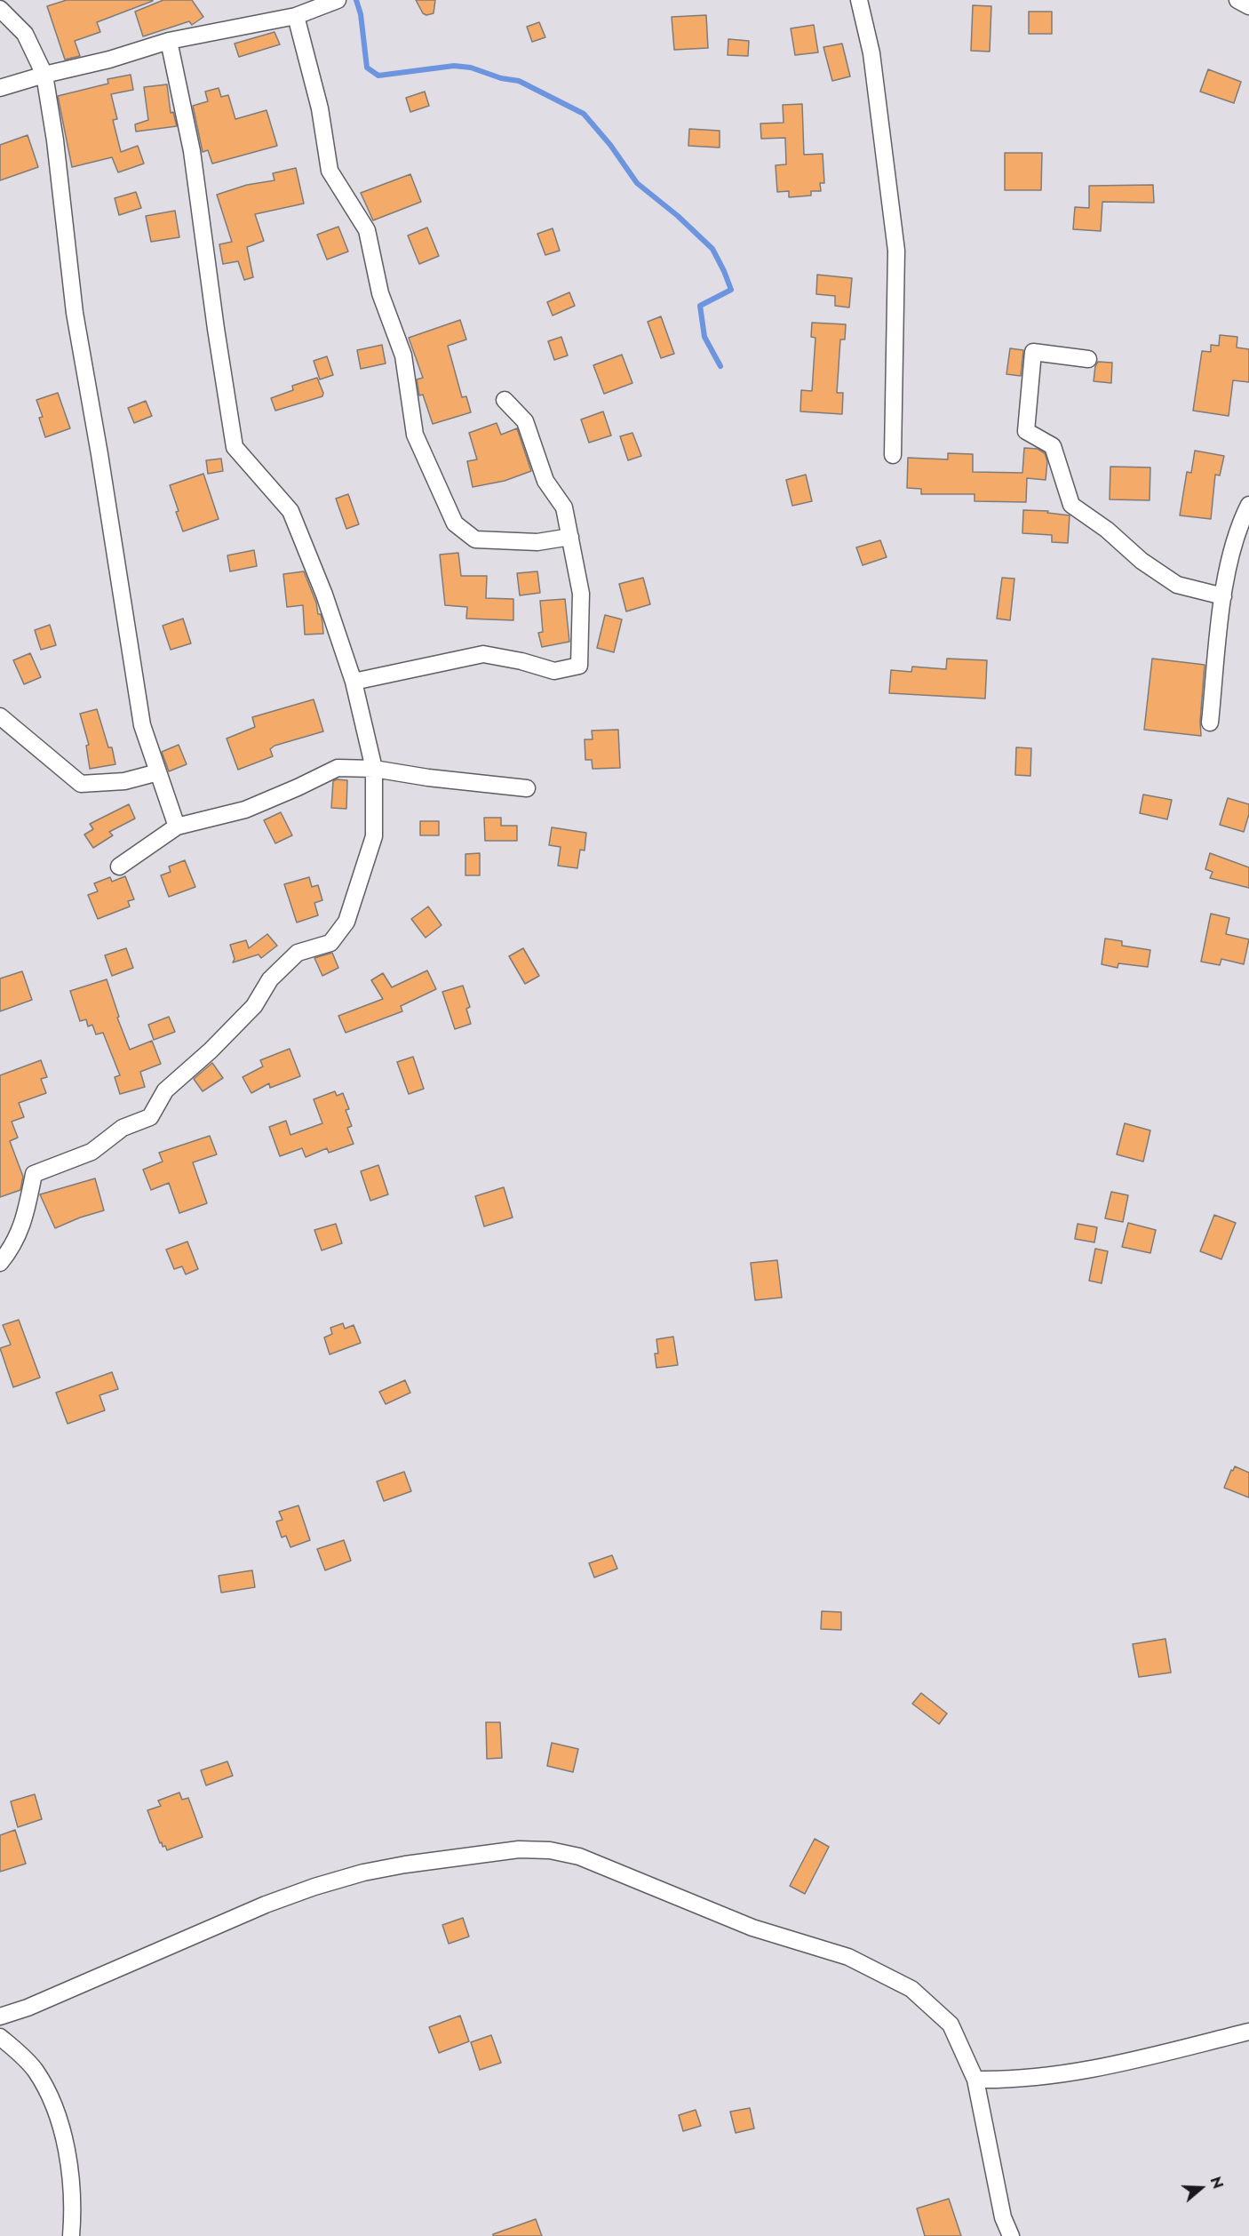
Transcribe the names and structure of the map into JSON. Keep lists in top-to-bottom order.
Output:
{
  "north": "right"
}
